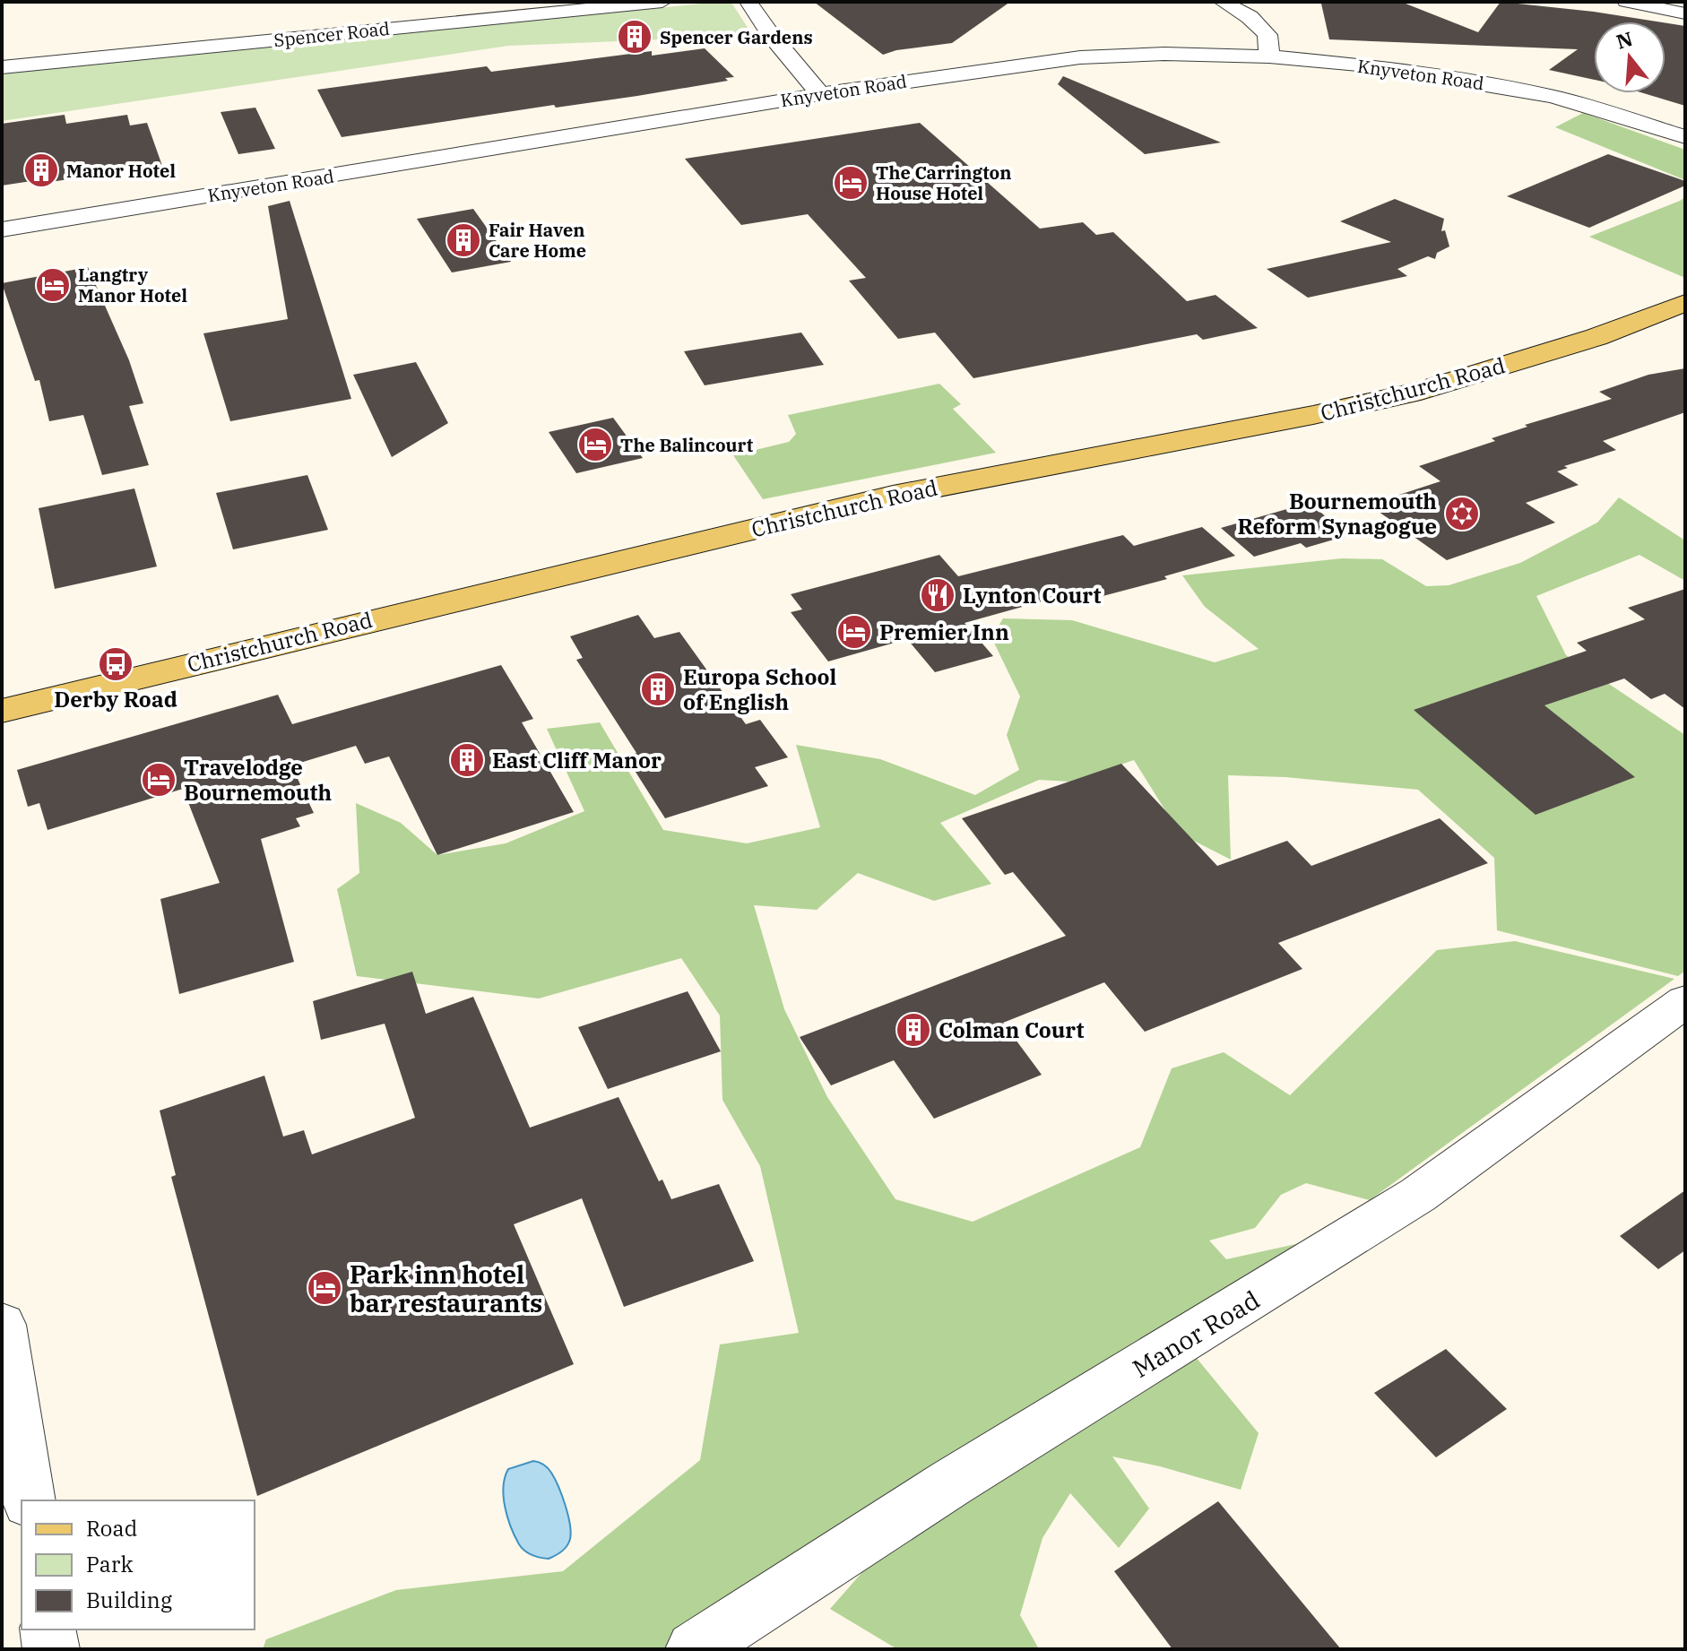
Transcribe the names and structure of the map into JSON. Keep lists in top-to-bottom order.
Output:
{
  "streets": {
    "main road": ["Christchurch Road"],
    "street": ["Spencer Road", "Knyveton Road", "Manor Road"]
  },
  "places": {
    "building": [
      "Spencer Gardens",
      "Manor Hotel",
      "Fair Haven Care Home",
      "Europa School of English",
      "East Cliff Manor",
      "Colman Court"
    ],
    "hotel": [
      "The Carrington House Hotel",
      "Langtry Manor Hotel",
      "The Balincourt",
      "Premier Inn",
      "Travelodge Bournemouth",
      "Park inn hotel bar restaurants"
    ],
    "synagogue": ["Bournemouth Reform Synagogue"],
    "restaurant": ["Lynton Court"],
    "bus stop": ["Derby Road"]
  },
  "legend": ["Road", "Park", "Building"],
  "north": "top"
}
